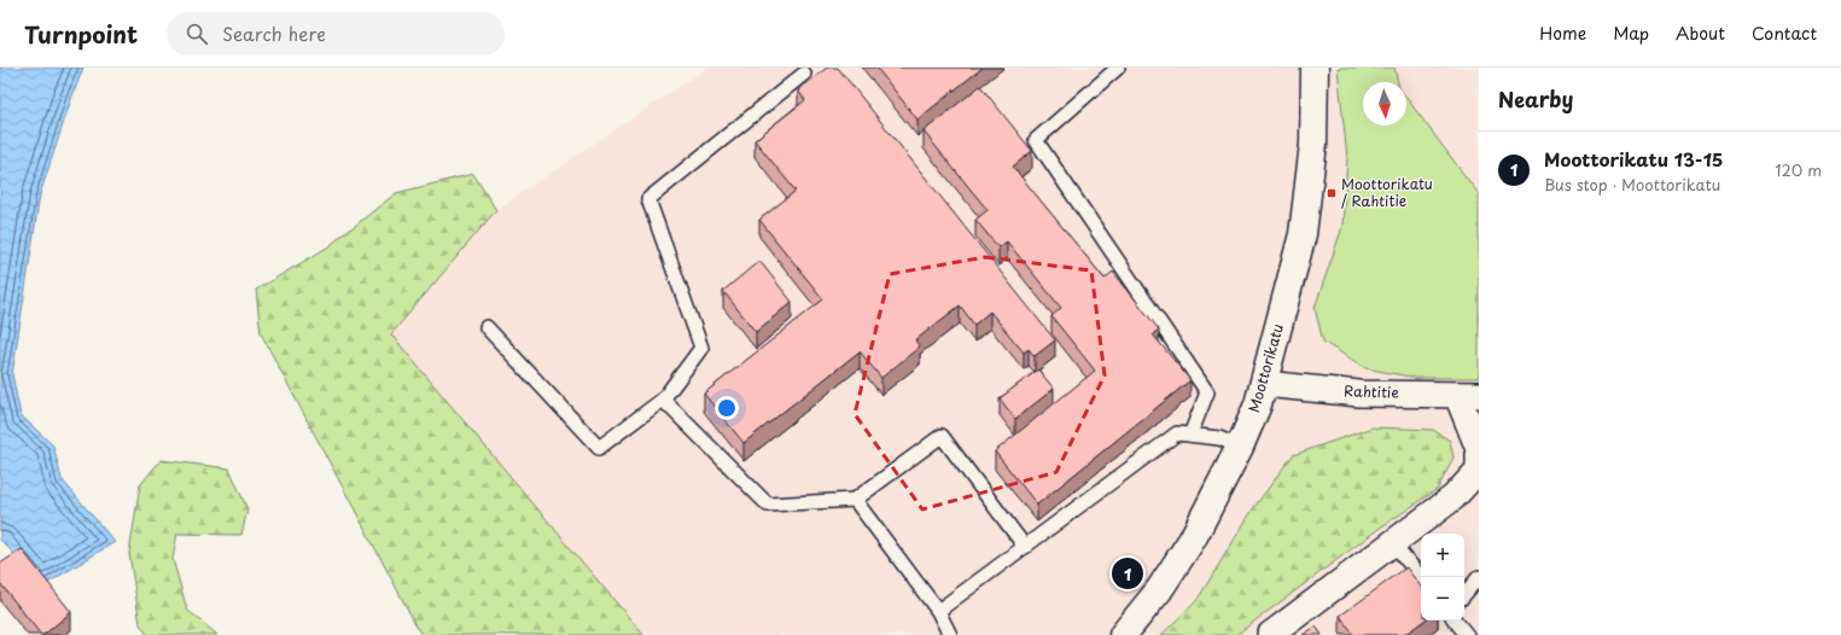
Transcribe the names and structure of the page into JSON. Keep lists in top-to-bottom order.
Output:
{
  "streets": {
    "main road": ["Moottorikatu"],
    "street": ["Rahtitie"]
  },
  "crossings": [
    ["Moottorikatu", "Rahtitie"]
  ],
  "places": {
    "transit": ["Moottorikatu / Rahtitie"]
  },
  "north": "bottom",
  "page": {
    "header": "Turnpoint",
    "search": "Search here",
    "nav": [
      "Home",
      "Map",
      "About",
      "Contact"
    ],
    "heading": "Nearby",
    "list": [
      {
        "mark": "1",
        "name": "Moottorikatu 13-15",
        "note": "Bus stop · Moottorikatu",
        "value": "120 m"
      }
    ],
    "map_buttons": ["+", "−"],
    "pins": "1"
  }
}
